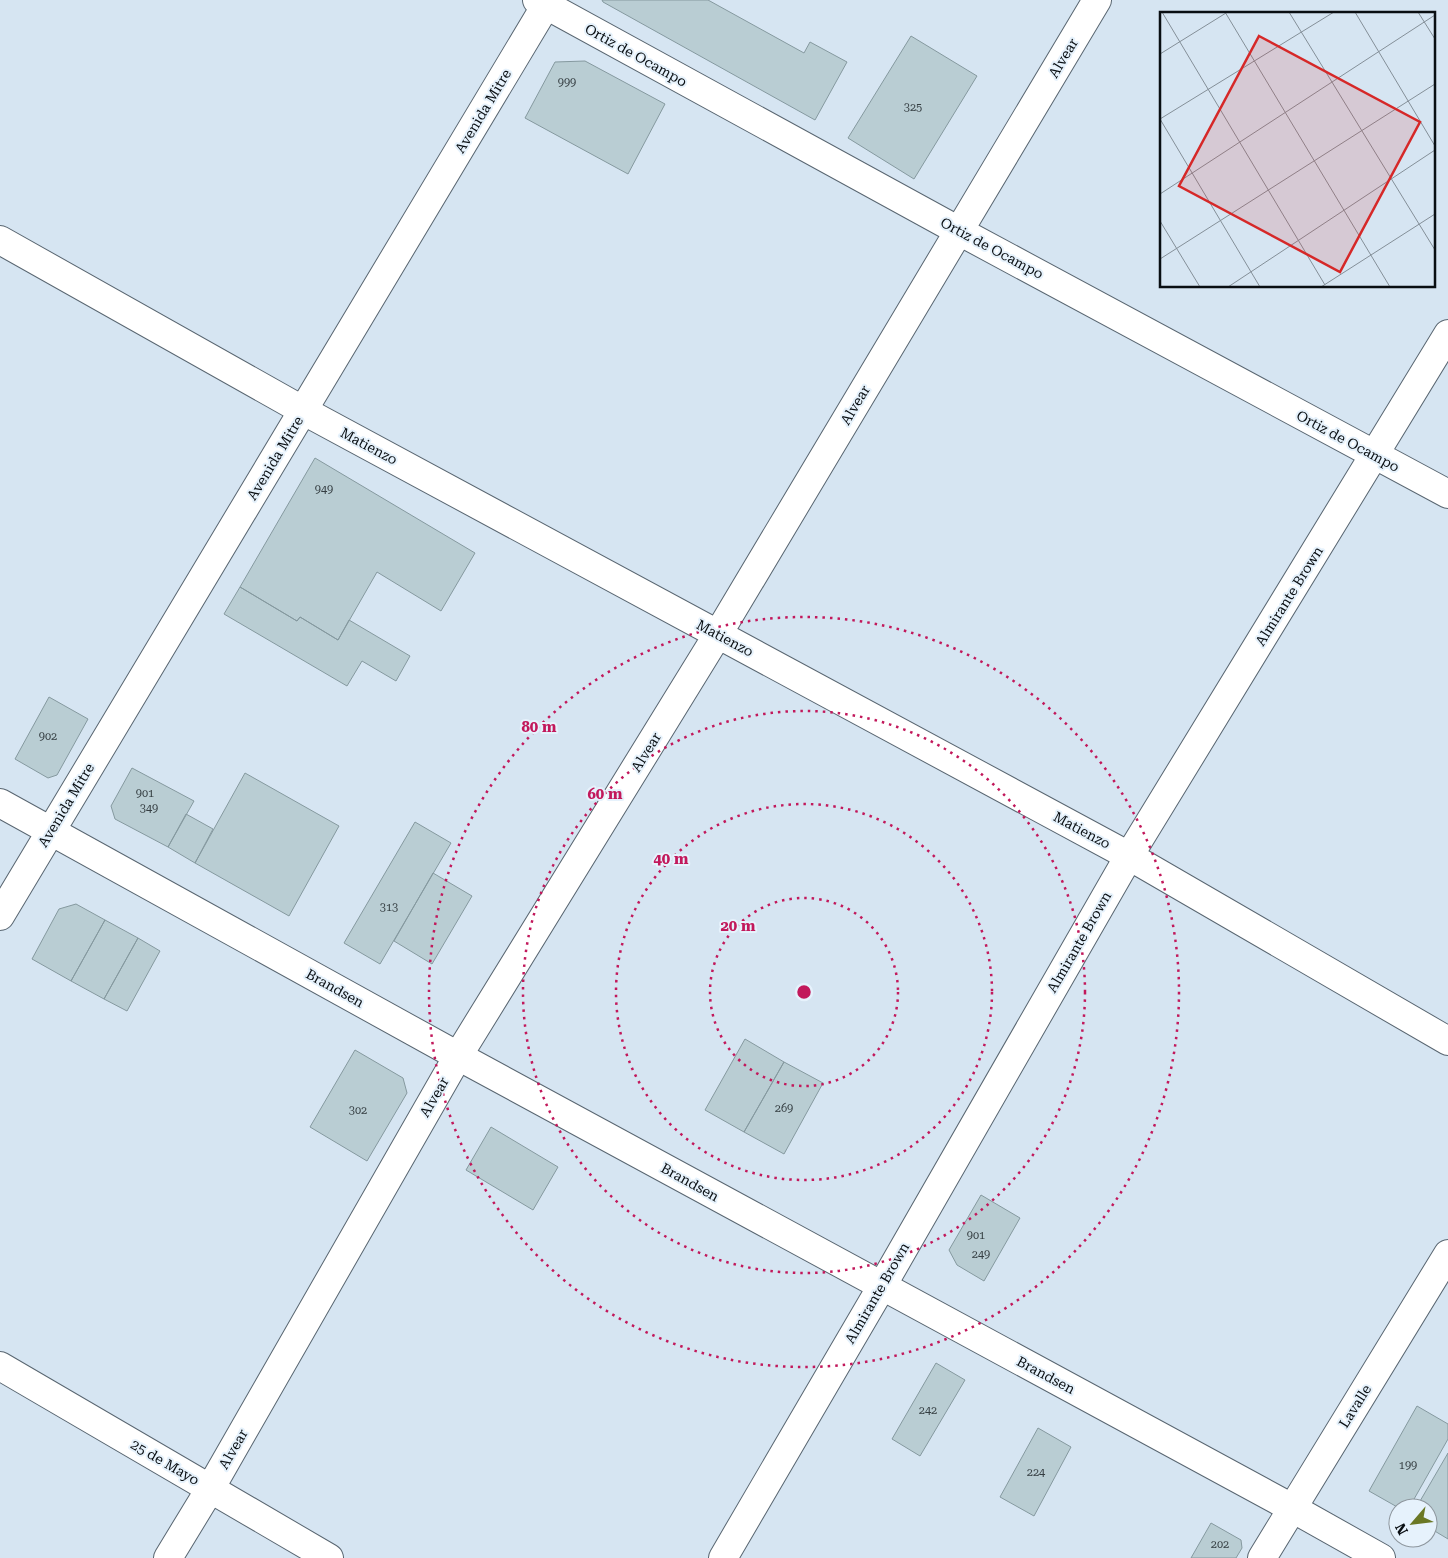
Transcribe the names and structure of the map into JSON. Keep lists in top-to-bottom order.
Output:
{
  "streets": {
    "street": [
      "Ortiz de Ocampo",
      "Alvear",
      "Avenida Mitre",
      "Matienzo",
      "Almirante Brown",
      "Brandsen",
      "Lavalle",
      "25 de Mayo"
    ]
  },
  "crossings": [
    ["Ortiz de Ocampo", "Alvear"],
    ["Ortiz de Ocampo", "Avenida Mitre"],
    ["Ortiz de Ocampo", "Almirante Brown"],
    ["Alvear", "Matienzo"],
    ["Alvear", "Brandsen"],
    ["Alvear", "25 de Mayo"],
    ["Avenida Mitre", "Matienzo"],
    ["Avenida Mitre", "Brandsen"],
    ["Matienzo", "Almirante Brown"],
    ["Almirante Brown", "Brandsen"],
    ["Brandsen", "Lavalle"]
  ],
  "house_numbers": [
    "999",
    "325",
    "949",
    "902",
    "901",
    "349",
    "313",
    "269",
    "302",
    "901",
    "249",
    "242",
    "199",
    "224",
    "202"
  ],
  "north": "bottom left",
  "rings": [
    "80 m",
    "60 m",
    "40 m",
    "20 m"
  ]
}
